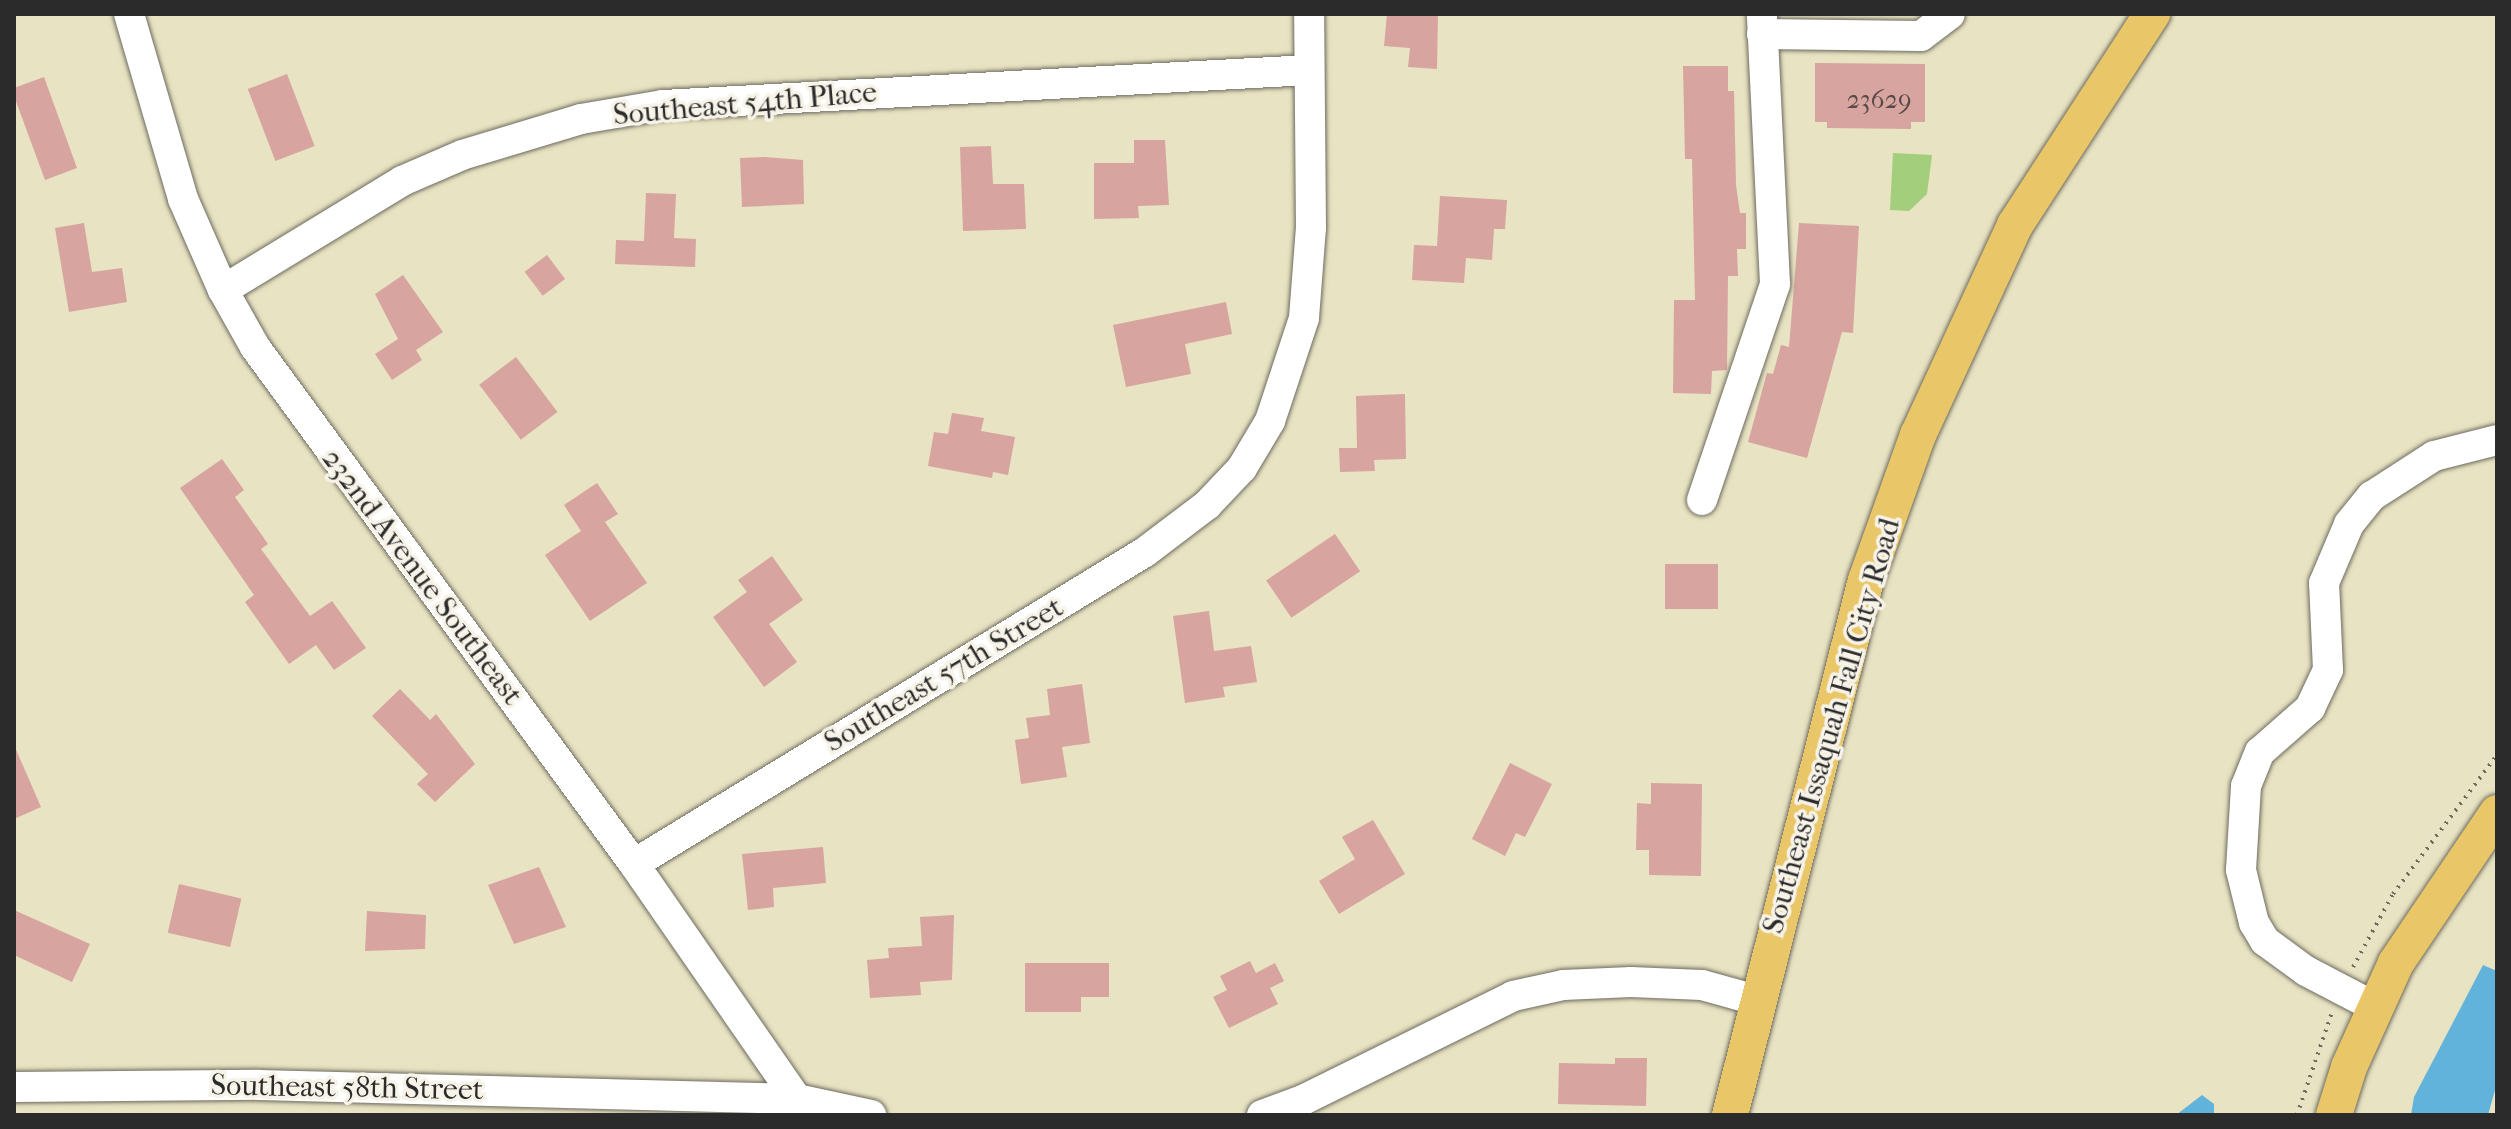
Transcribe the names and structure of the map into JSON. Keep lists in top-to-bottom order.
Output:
{
  "streets": {
    "main road": ["Southeast Issaquah Fall City Road"],
    "street": [
      "Southeast 54th Place",
      "232nd Avenue Southeast",
      "Southeast 57th Street",
      "Southeast 58th Street"
    ]
  },
  "crossings": [
    ["Southeast 54th Place", "232nd Avenue Southeast"],
    ["Southeast 54th Place", "Southeast 57th Street"],
    ["232nd Avenue Southeast", "Southeast 57th Street"],
    ["232nd Avenue Southeast", "Southeast 58th Street"]
  ],
  "house_numbers": ["23629"]
}
